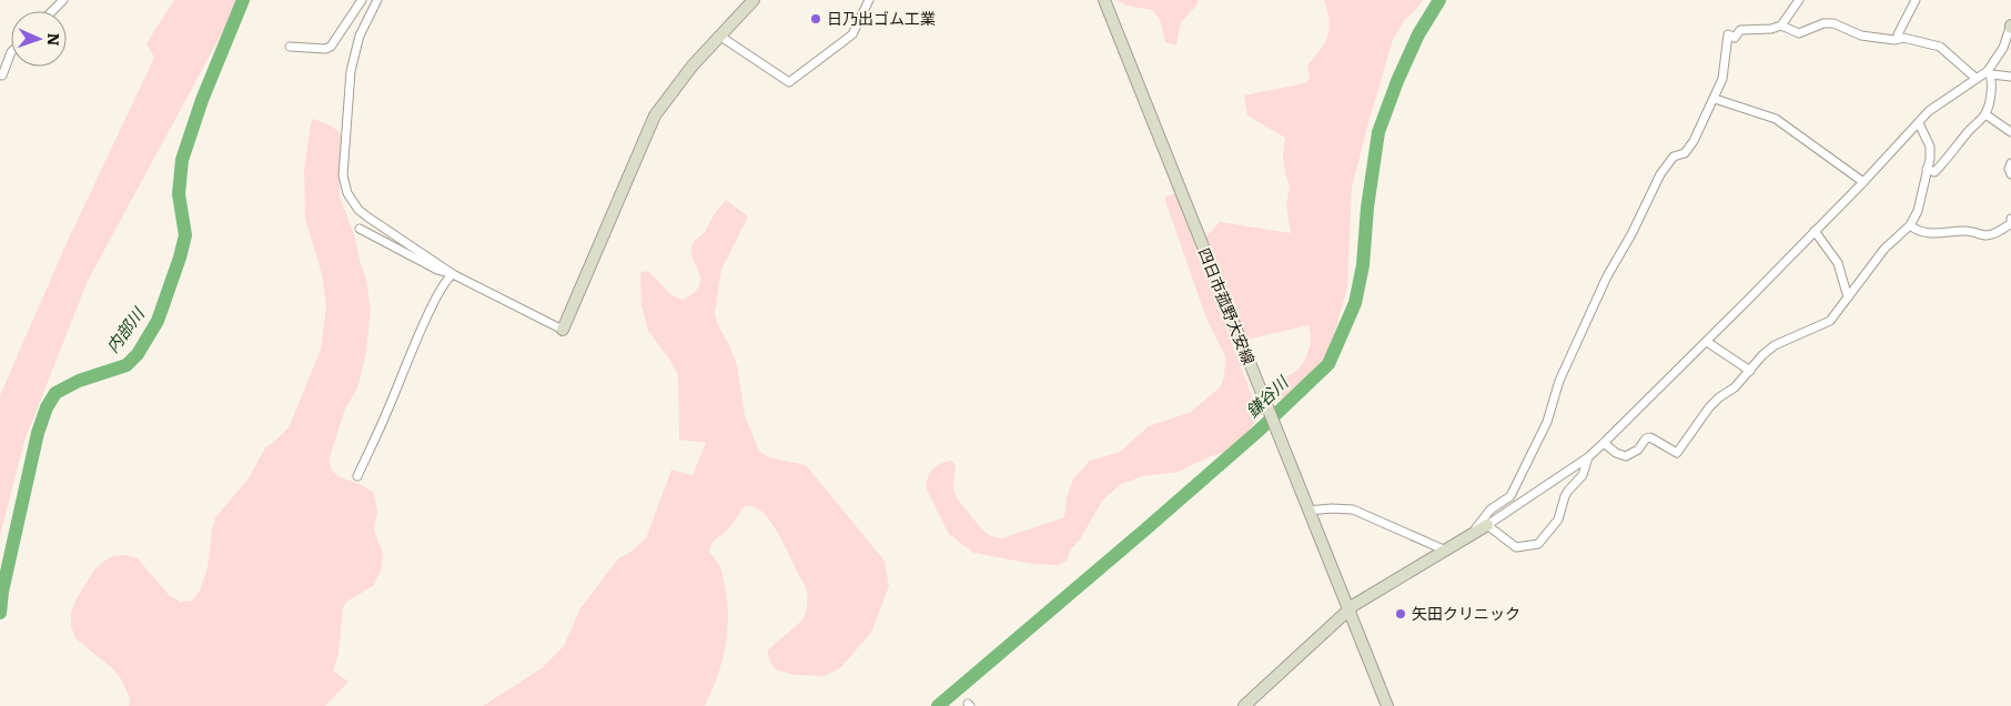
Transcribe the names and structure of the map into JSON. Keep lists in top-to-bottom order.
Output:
{
  "streets": {
    "main road": ["四日市菰野大安線"]
  },
  "water": ["内部川", "鎌谷川"],
  "places": ["日乃出ゴム工業", "矢田クリニック"],
  "north": "right"
}
